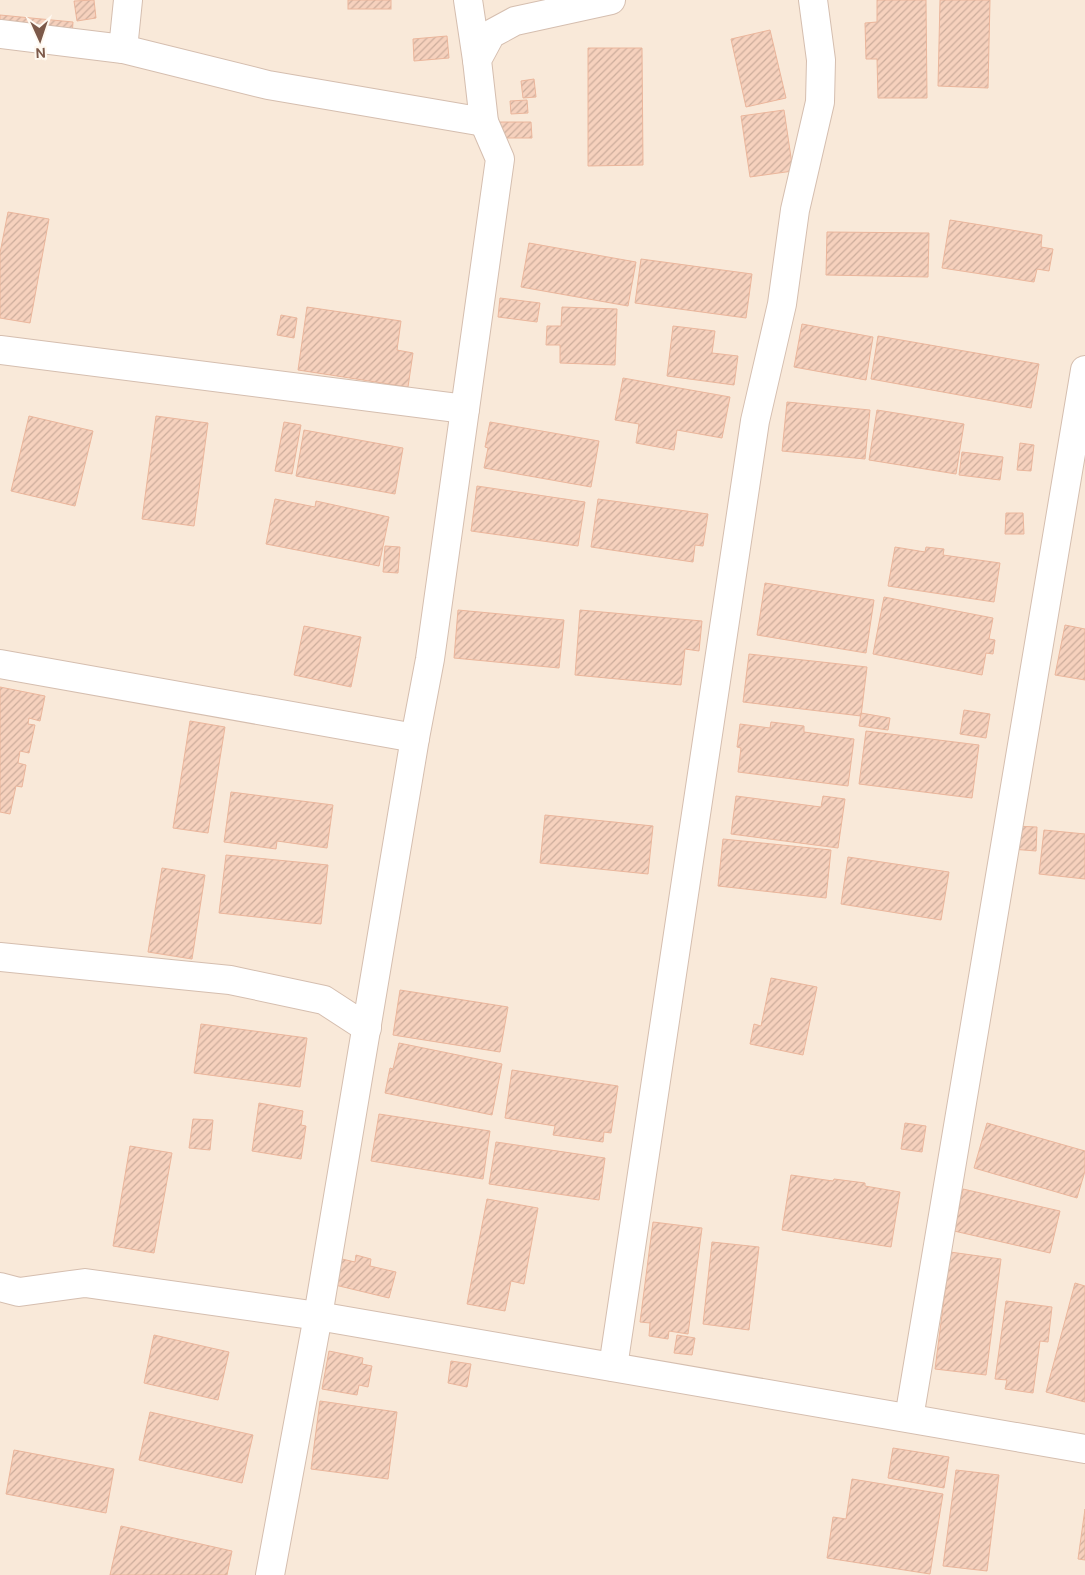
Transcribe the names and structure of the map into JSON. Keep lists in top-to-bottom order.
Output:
{
  "north": "bottom"
}
